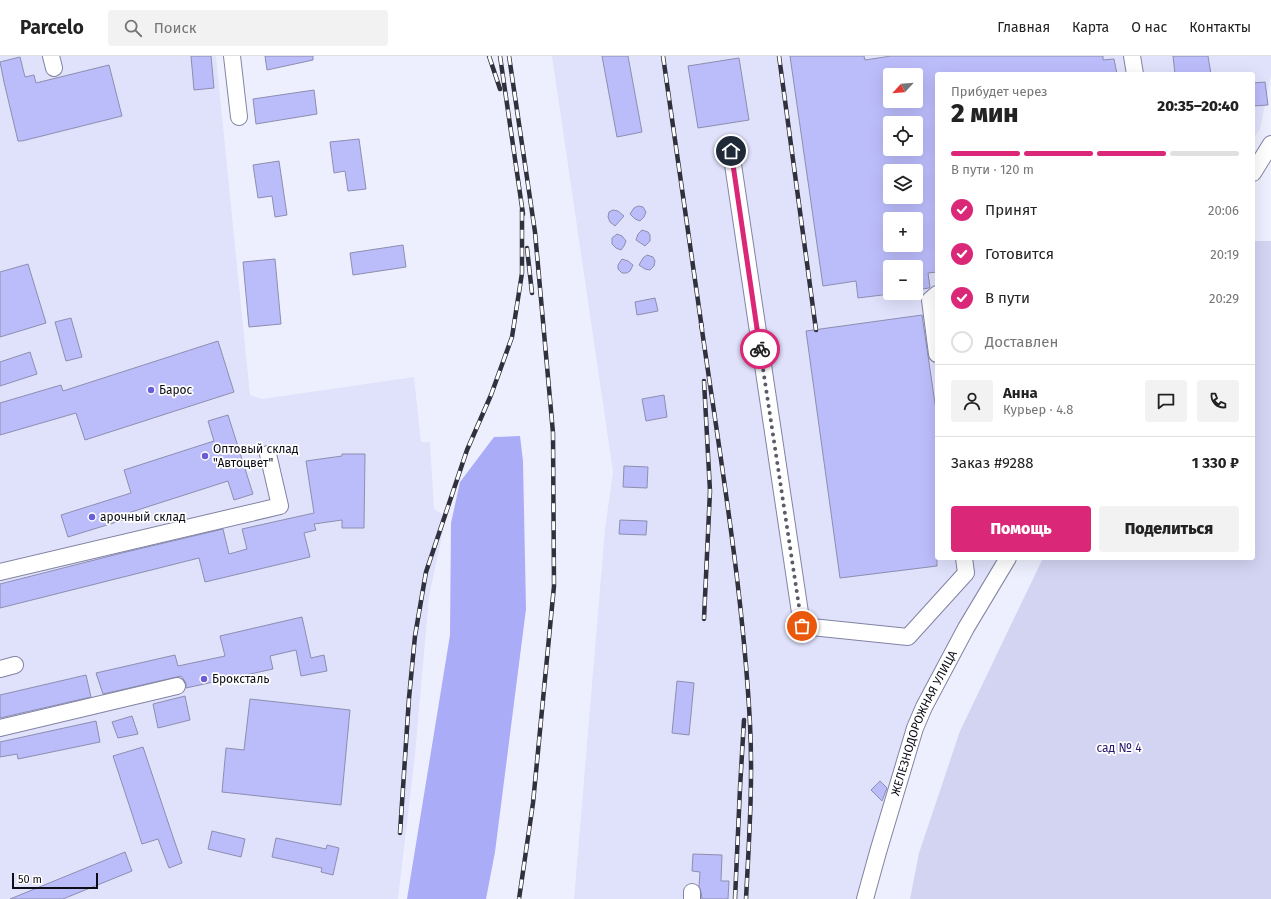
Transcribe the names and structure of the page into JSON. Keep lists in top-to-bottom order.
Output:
{
  "streets": {
    "street": ["ЖЕЛЕЗНОДОРОЖНАЯ УЛИЦА"]
  },
  "parks": ["сад № 4"],
  "places": [
    "Барос",
    "Оптовый склад \"Автоцвет\"",
    "арочный склад",
    "Броксталь"
  ],
  "scale_bar": "50 m",
  "north": "bottom left",
  "page": {
    "header": "Parcelo",
    "search": "Поиск",
    "nav": [
      "Главная",
      "Карта",
      "О нас",
      "Контакты"
    ],
    "map_buttons": ["+", "−"],
    "heading": ["2 мин", "Прибудет через", "20:35–20:40"],
    "panel": [
      "Анна",
      "Курьер · 4.8",
      "Заказ #9288",
      "1 330 ₽"
    ],
    "bar": "В пути · 120 m",
    "list": [
      ["Принят", "20:06"],
      ["Готовится", "20:19"],
      ["В пути", "20:29"],
      "Доставлен"
    ],
    "buttons": ["Помощь", "Поделиться"],
    "scale": "50 m"
  }
}
